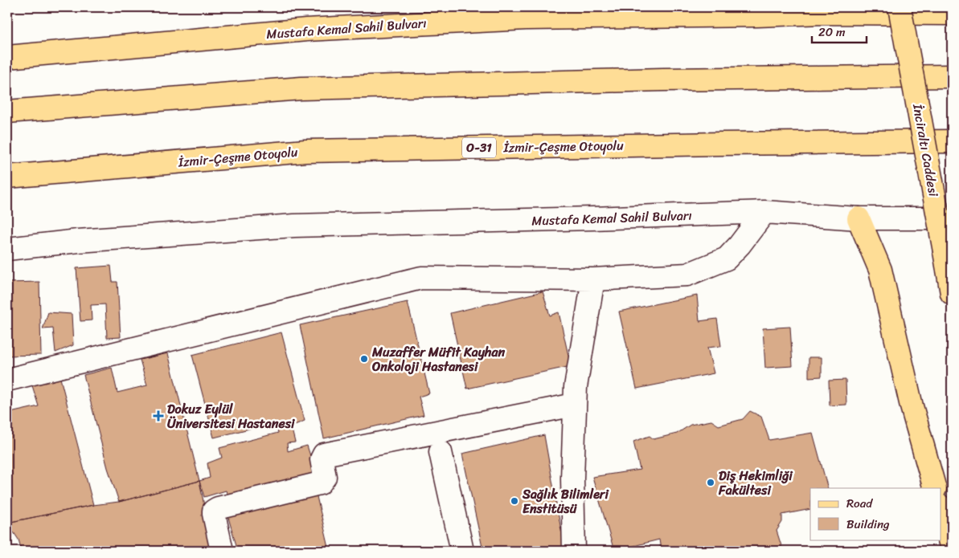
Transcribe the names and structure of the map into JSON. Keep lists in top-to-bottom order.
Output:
{
  "streets": {
    "main road": [
      "Mustafa Kemal Sahil Bulvarı",
      "İzmir-Çeşme Otoyolu",
      "O-31",
      "İnciraltı Caddesi"
    ]
  },
  "places": {
    "other": ["Muzaffer Müfit Kayhan Onkoloji Hastanesi", "Diş Hekimliği Fakültesi", "Sağlık Bilimleri Enstitüsü"],
    "health": ["Dokuz Eylül Üniversitesi Hastanesi"]
  },
  "legend": ["Road", "Building"],
  "scale_bar": "20 m"
}
